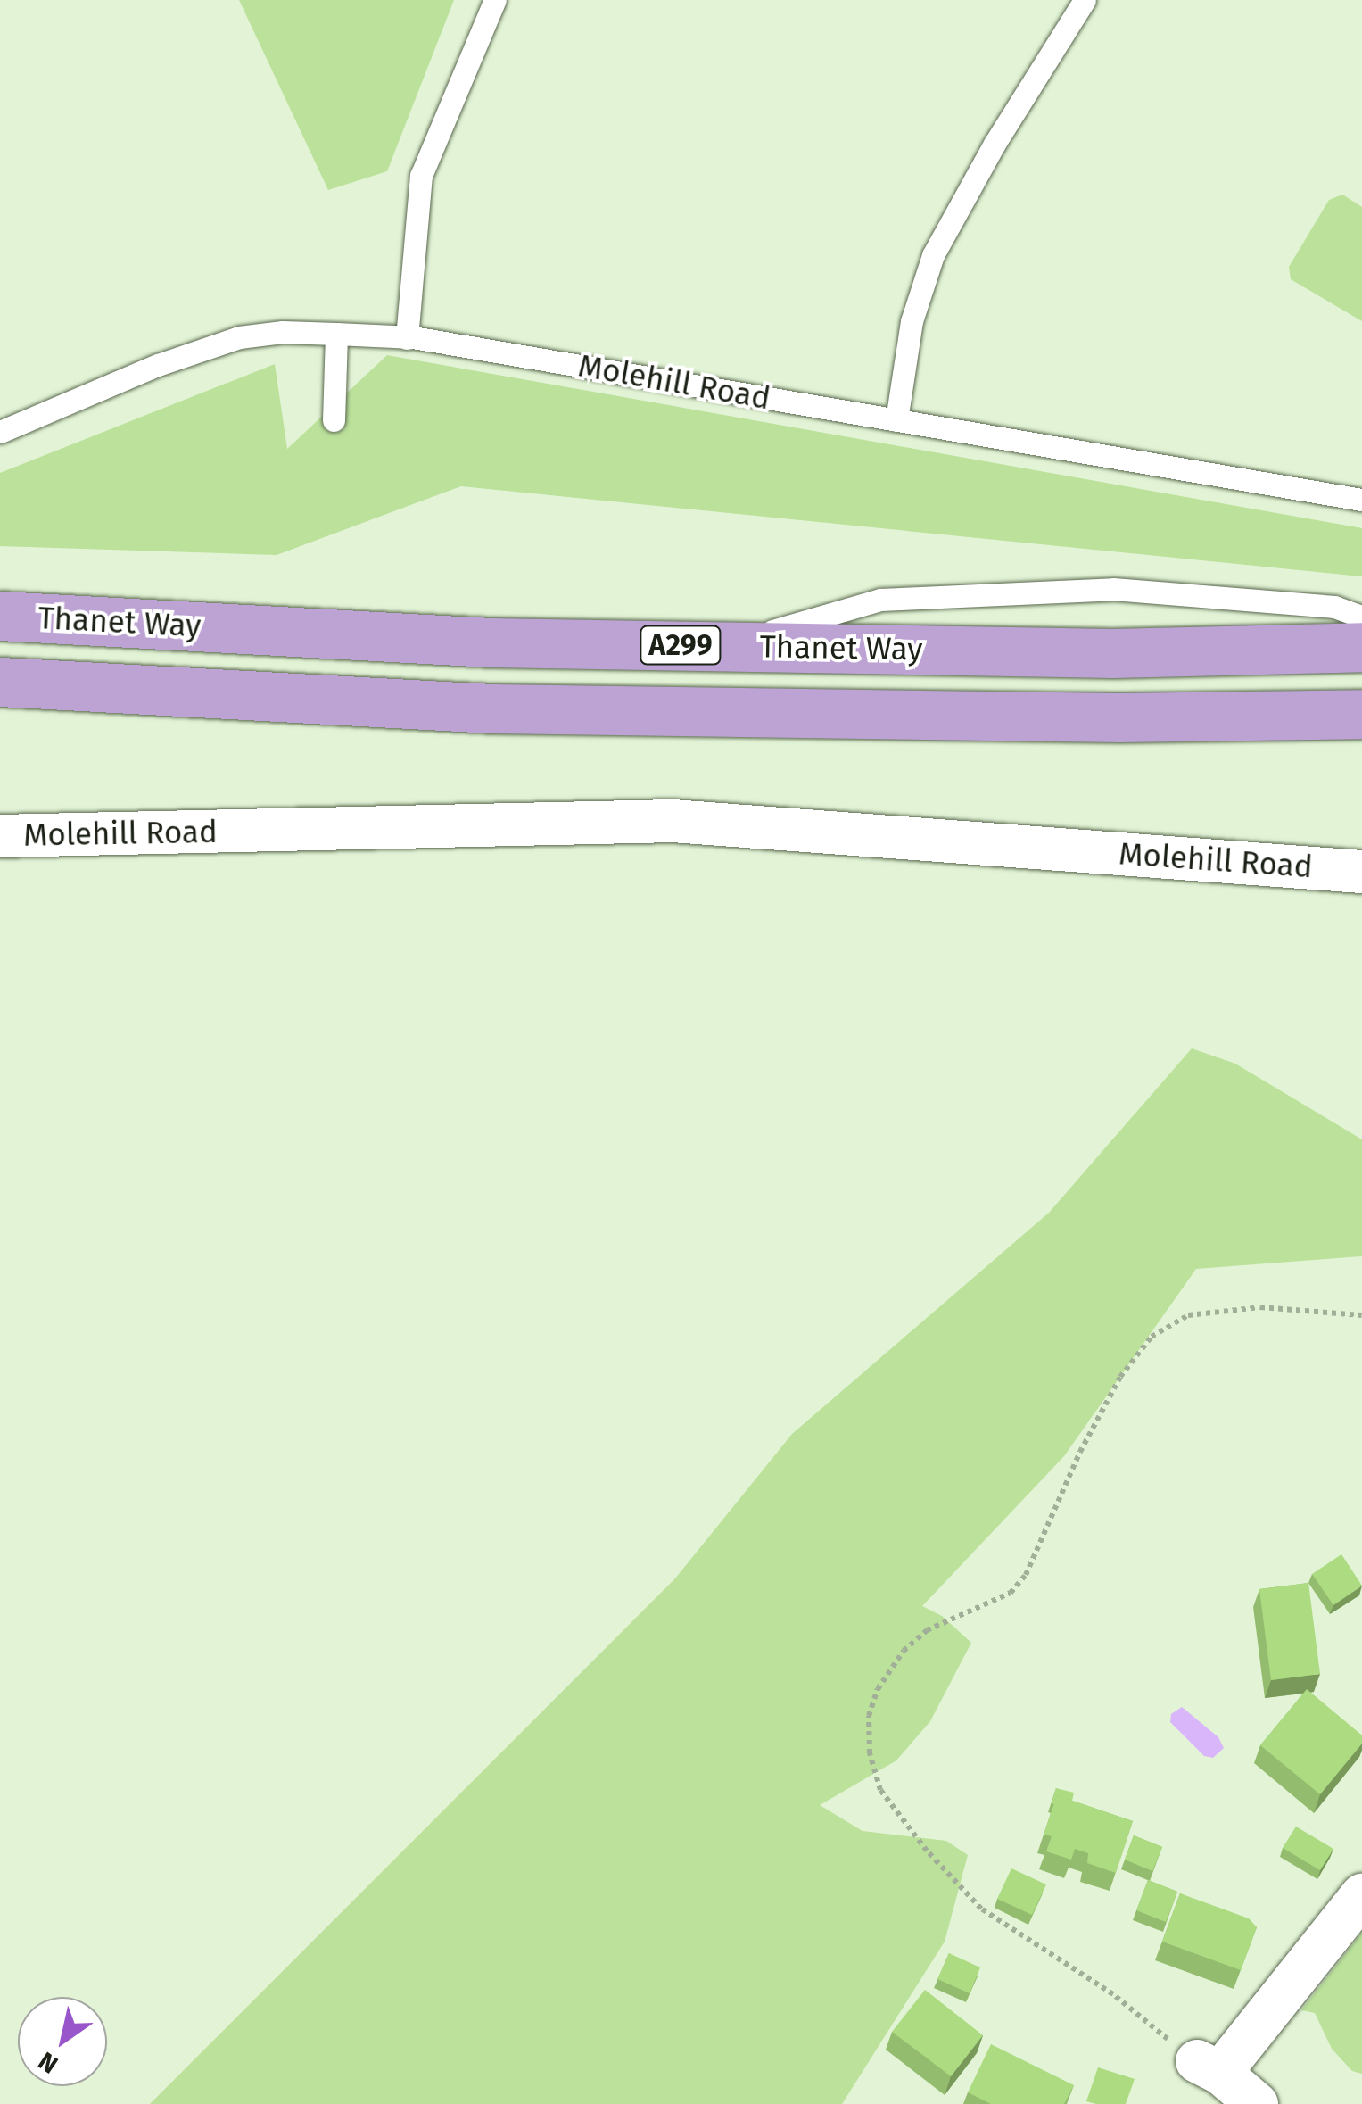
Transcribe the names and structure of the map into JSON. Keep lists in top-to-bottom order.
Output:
{
  "streets": {
    "highway": ["Thanet Way", "A299"],
    "street": ["Molehill Road"]
  },
  "north": "bottom left"
}
